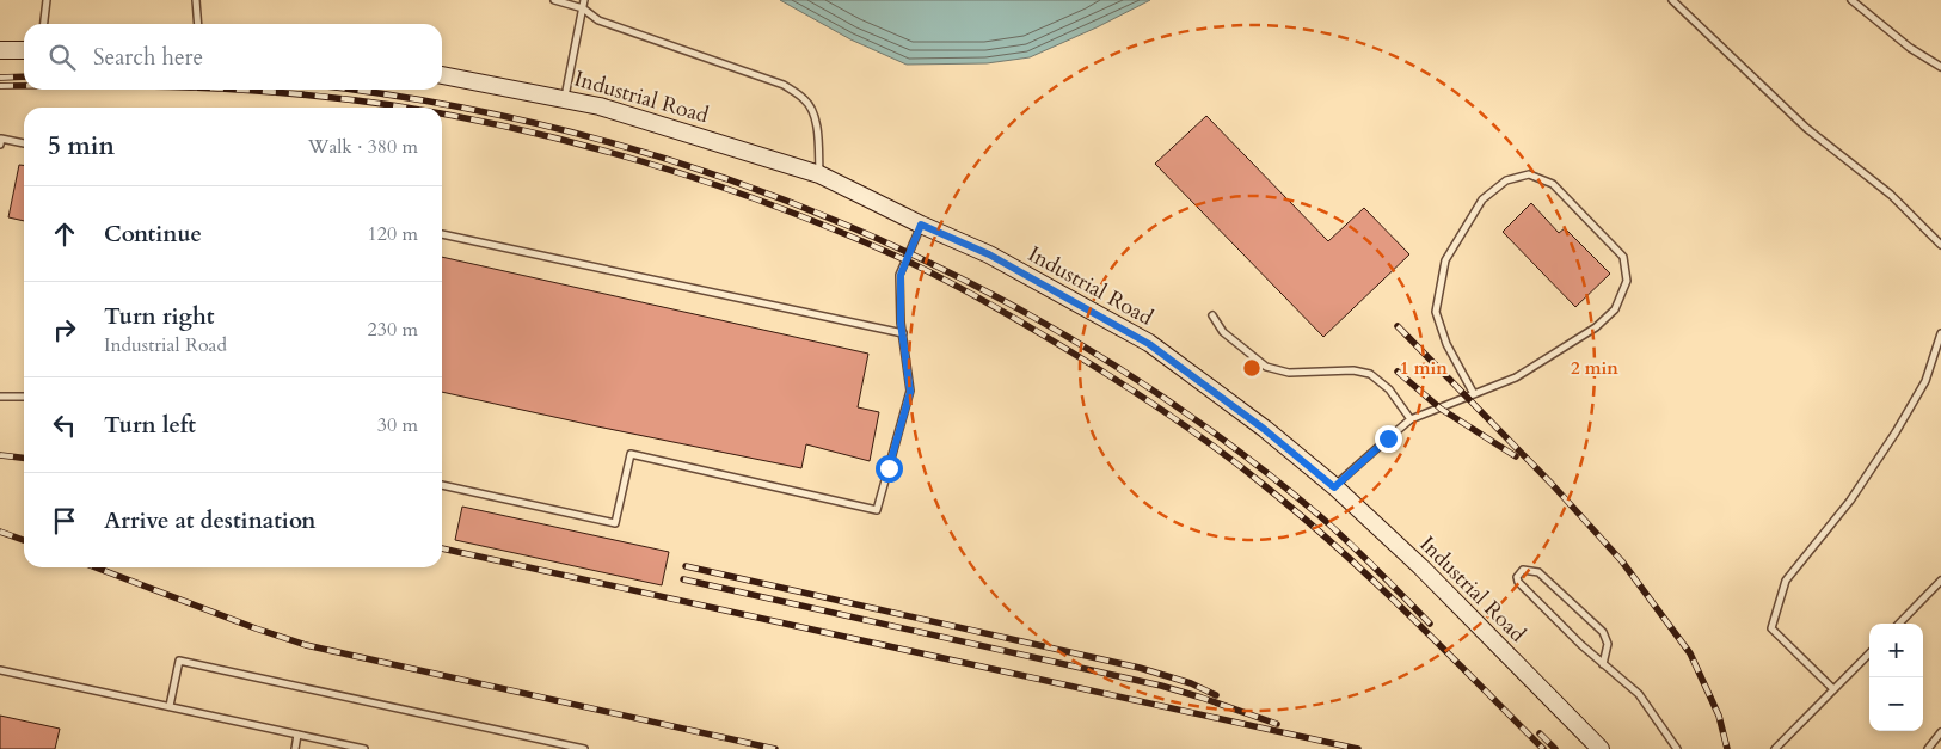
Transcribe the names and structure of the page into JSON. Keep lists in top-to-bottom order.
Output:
{
  "streets": {
    "street": ["Industrial Road"]
  },
  "page": {
    "search": "Search here",
    "heading": ["5 min", "Walk · 380 m"],
    "list": [
      ["Continue", "120 m"],
      ["Turn right", "Industrial Road", "230 m"],
      ["Turn left", "30 m"],
      "Arrive at destination"
    ],
    "map_buttons": ["+", "−"]
  },
  "rings": ["1 min", "2 min"]
}
